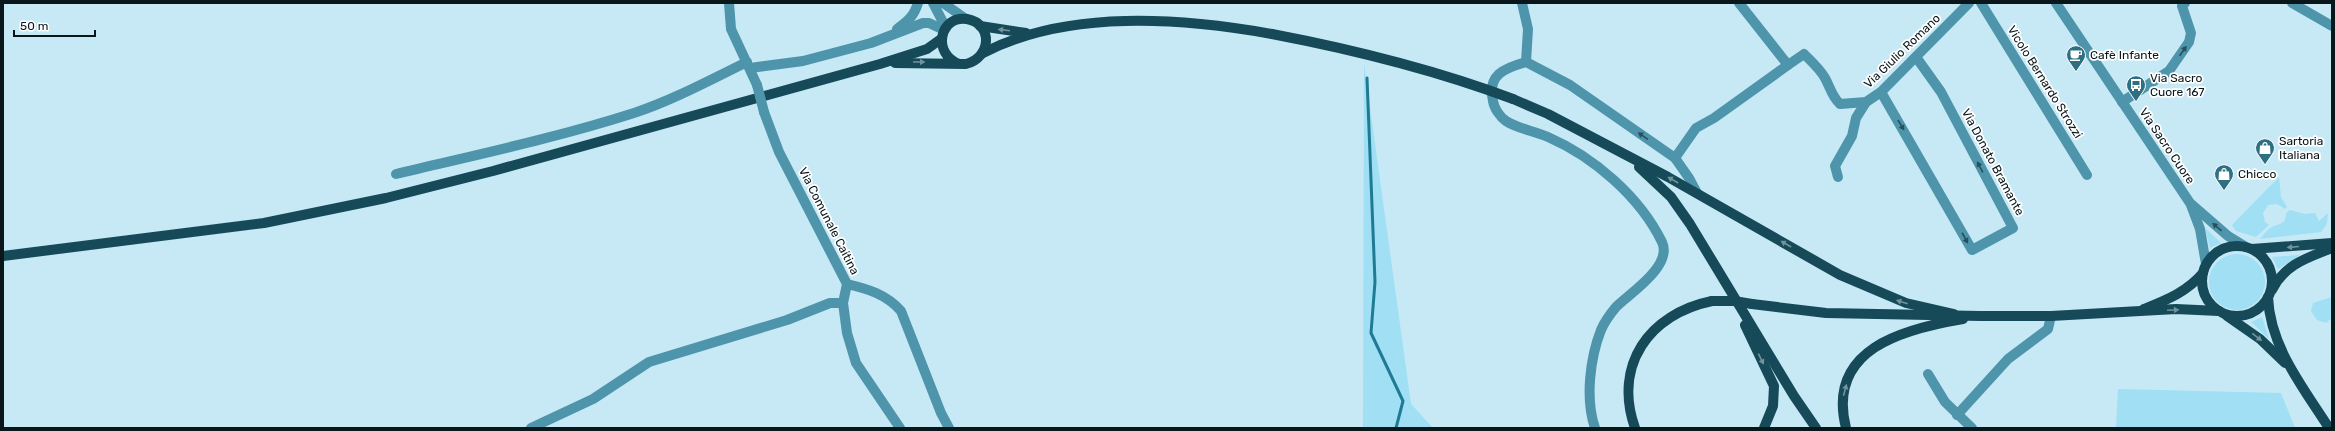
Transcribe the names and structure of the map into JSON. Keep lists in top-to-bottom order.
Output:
{
  "streets": {
    "street": [
      "Via Giulio Romano",
      "Vicolo Bernardo Strozzi",
      "Via Sacro Cuore",
      "Via Donato Bramante",
      "Via Comunale Caitina"
    ]
  },
  "crossings": [
    ["Via Giulio Romano", "Via Donato Bramante"]
  ],
  "places": {
    "cafe": ["Cafè Infante"],
    "bus stop": ["Via Sacro Cuore 167"],
    "shop": ["Sartoria Italiana", "Chicco"]
  },
  "scale_bar": "50 m"
}
